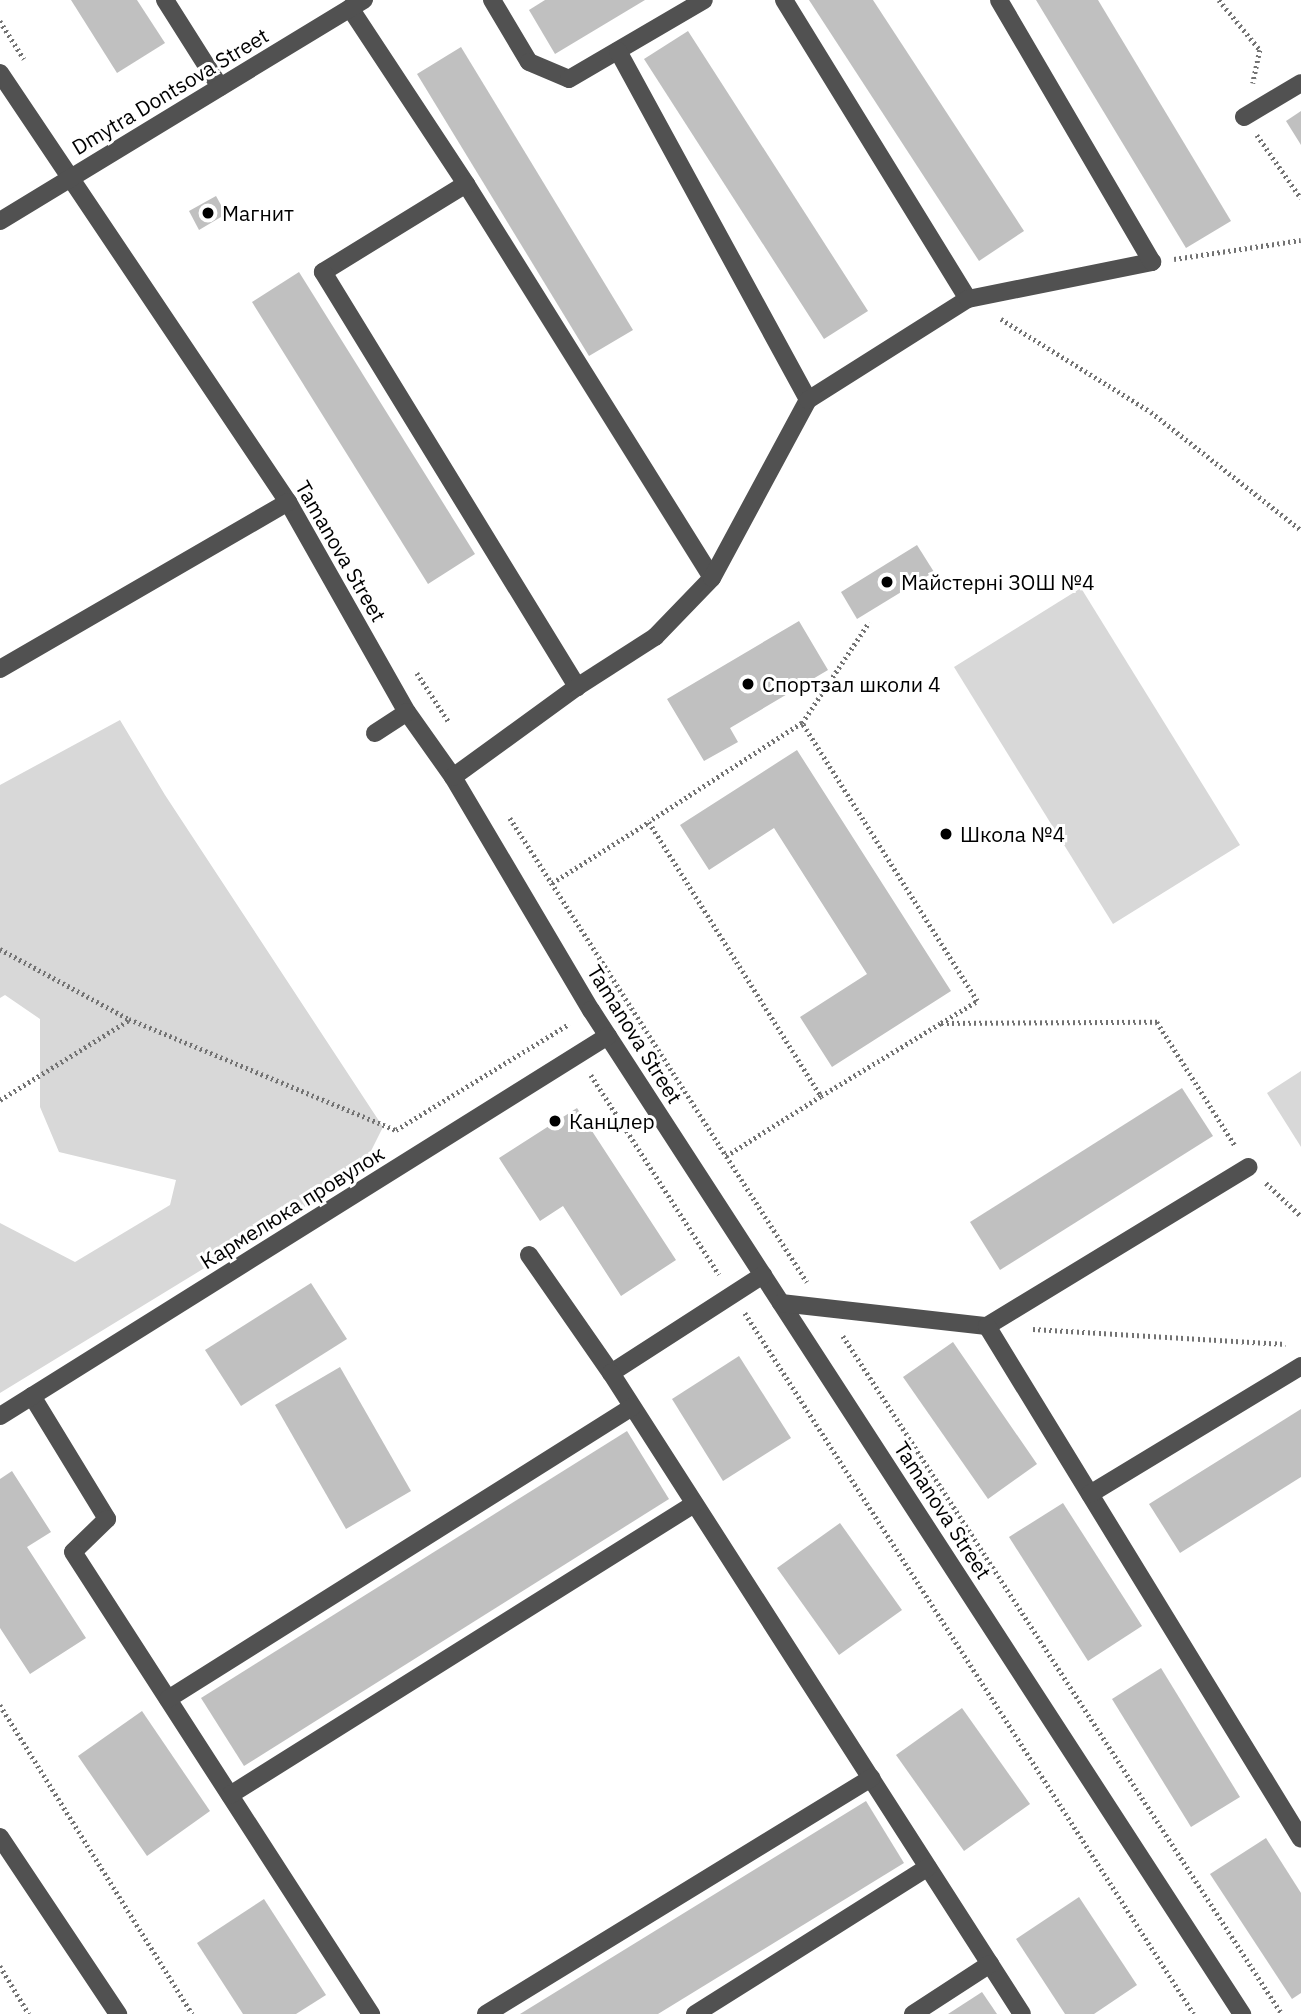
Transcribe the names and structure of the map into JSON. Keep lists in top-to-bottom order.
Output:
{
  "streets": {
    "street": ["Dmytra Dontsova Street", "Tamanova Street", "Кармелюка провулок"]
  },
  "crossings": [
    ["Dmytra Dontsova Street", "Tamanova Street"],
    ["Tamanova Street", "Кармелюка провулок"]
  ],
  "places": [
    "Магнит",
    "Майстерні ЗОШ №4",
    "Спортзал школи 4",
    "Школа №4",
    "Канцлер"
  ]
}
